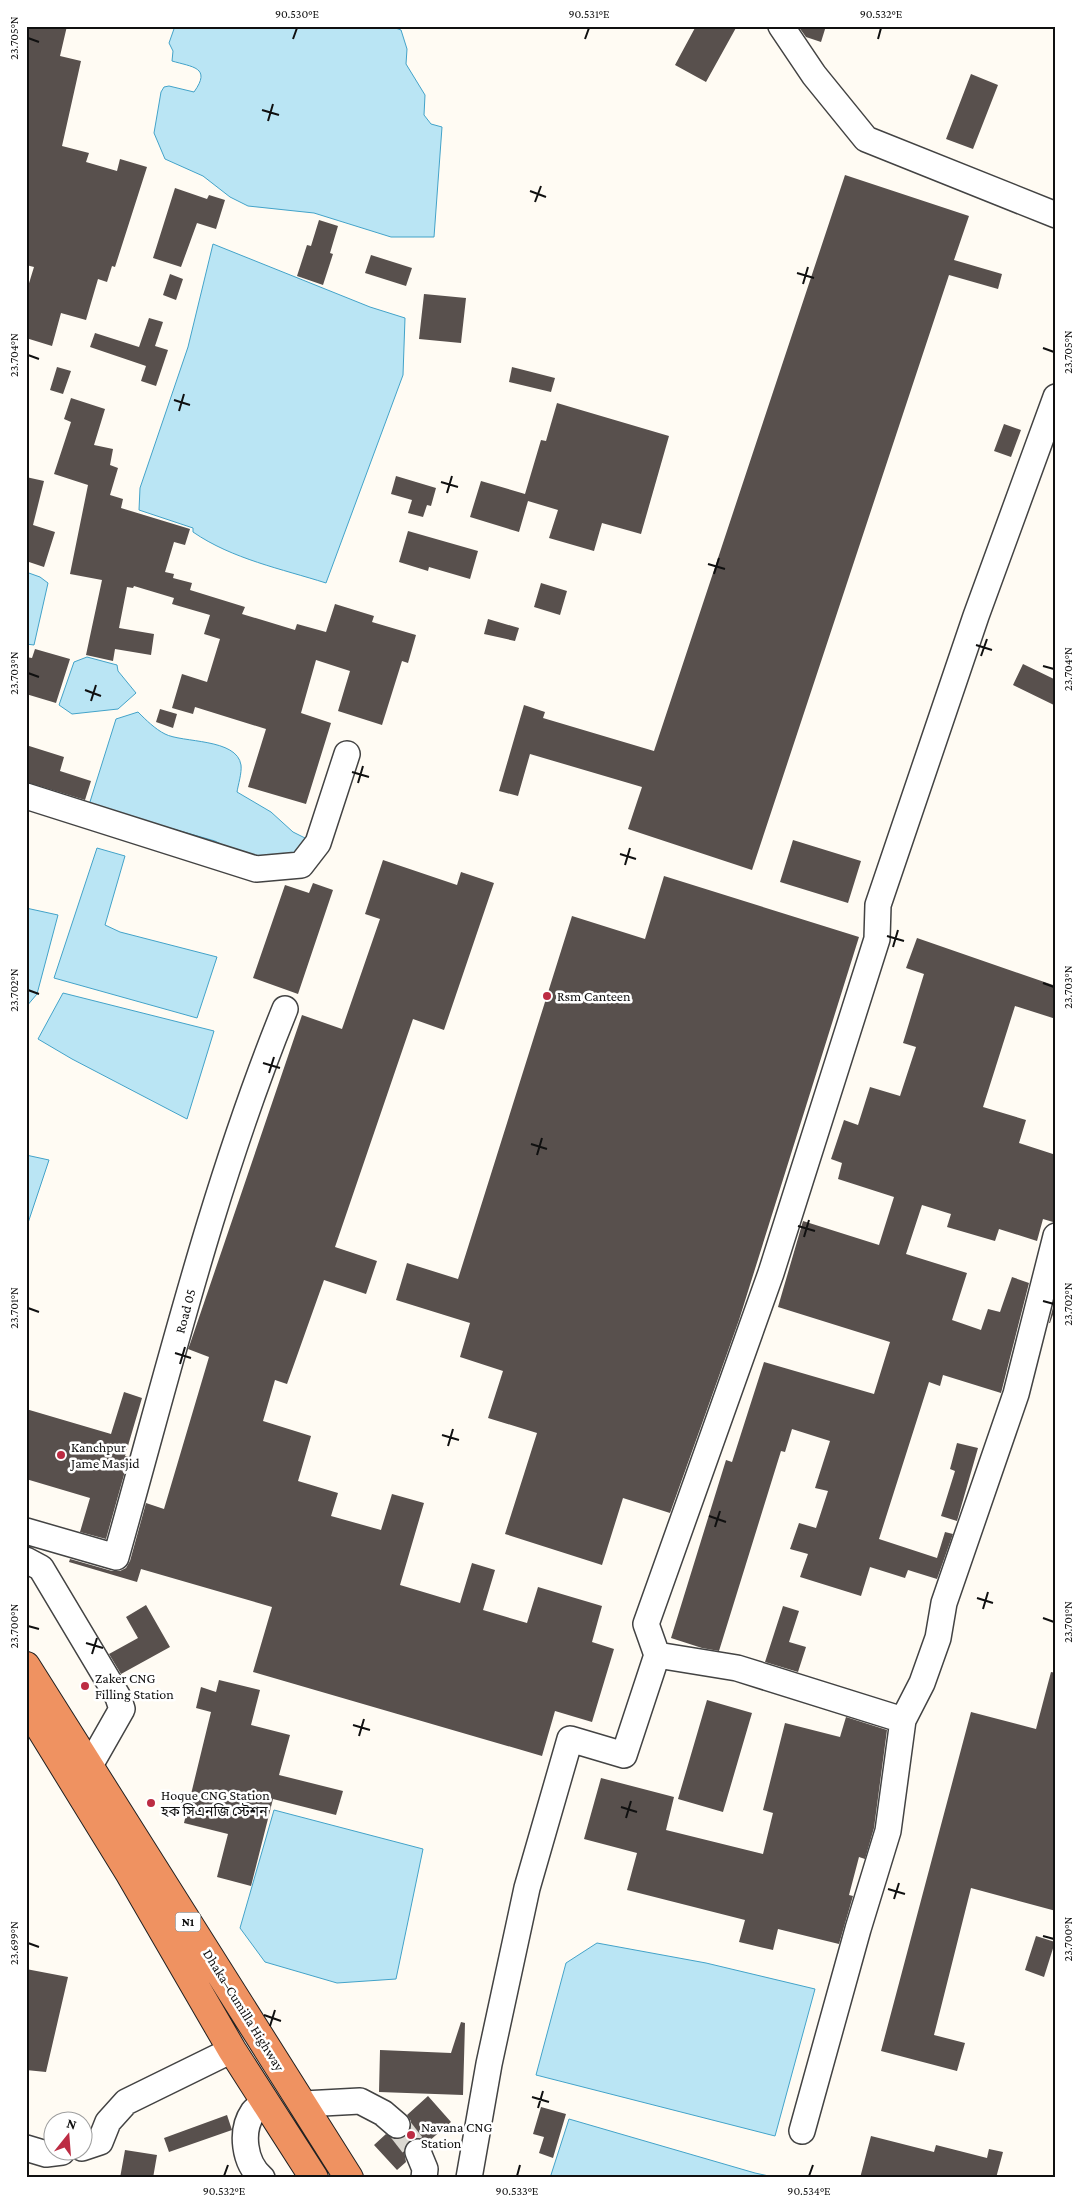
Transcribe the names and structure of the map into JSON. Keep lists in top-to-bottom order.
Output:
{
  "streets": {
    "highway": ["N1", "Dhaka–Cumilla Highway"],
    "street": ["Road 05"]
  },
  "places": [
    "Rsm Canteen",
    "Kanchpur Jame Masjid",
    "Zaker CNG Filling Station",
    "Hoque CNG Station হক সিএনজি স্টেশন",
    "Navana CNG Station"
  ],
  "north": "top",
  "coordinates": [
    "90.530°E",
    "90.531°E",
    "90.532°E",
    "23.705°N",
    "23.704°N",
    "23.703°N",
    "23.702°N",
    "23.701°N",
    "23.700°N",
    "23.699°N",
    "90.533°E",
    "90.534°E"
  ]
}
